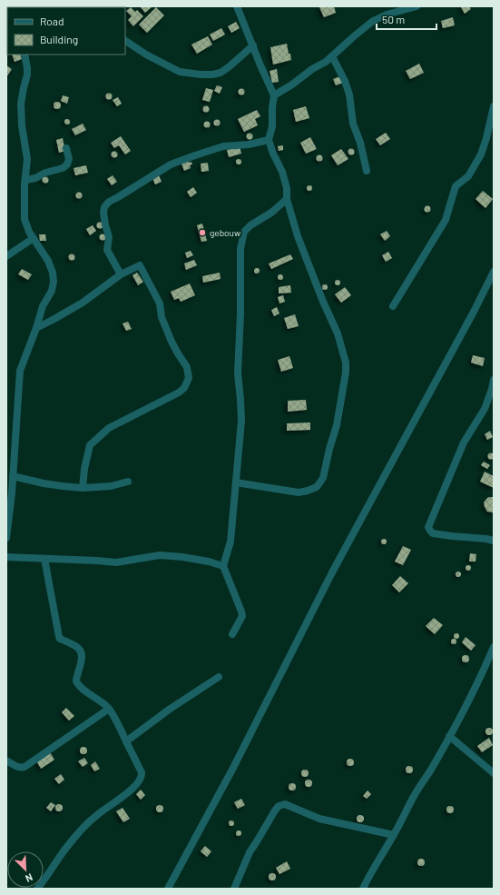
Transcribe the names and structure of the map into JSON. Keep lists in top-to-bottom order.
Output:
{
  "places": ["gebouw"],
  "legend": ["Road", "Building"],
  "scale_bar": "50 m",
  "north": "bottom right"
}
